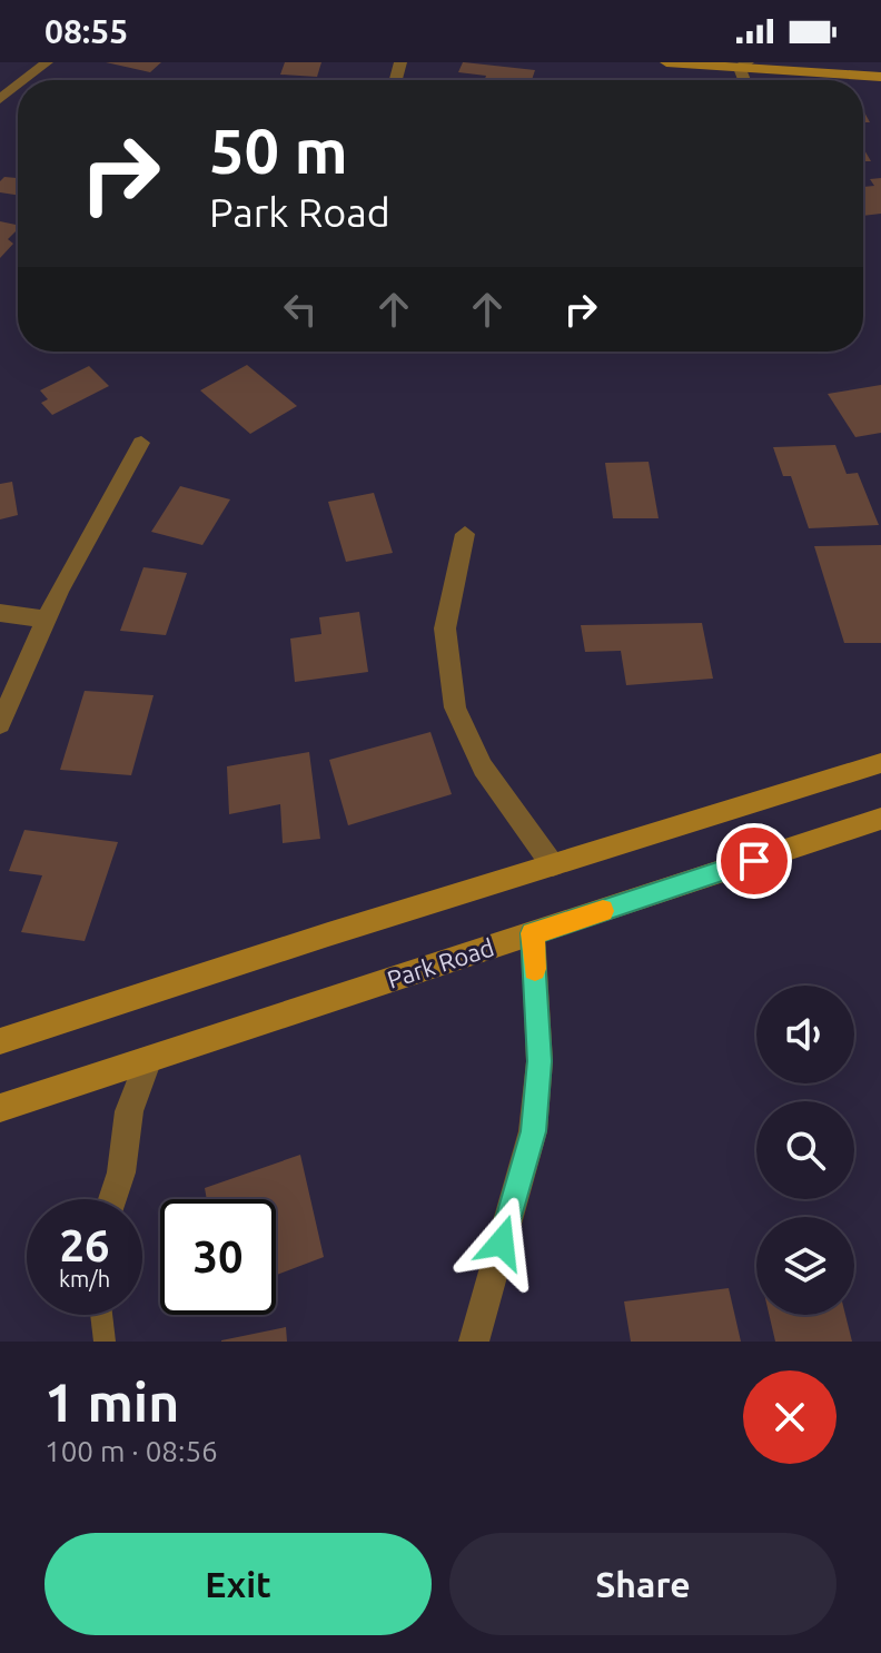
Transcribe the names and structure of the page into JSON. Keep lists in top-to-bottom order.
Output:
{
  "streets": {
    "main road": ["Park Road"]
  },
  "page": {
    "status": "08:55",
    "turn": ["50 m", "Park Road"],
    "speed": "26 km/h",
    "limit": "30",
    "heading": ["1 min", "100 m · 08:56"],
    "buttons": ["Exit", "Share"]
  }
}
